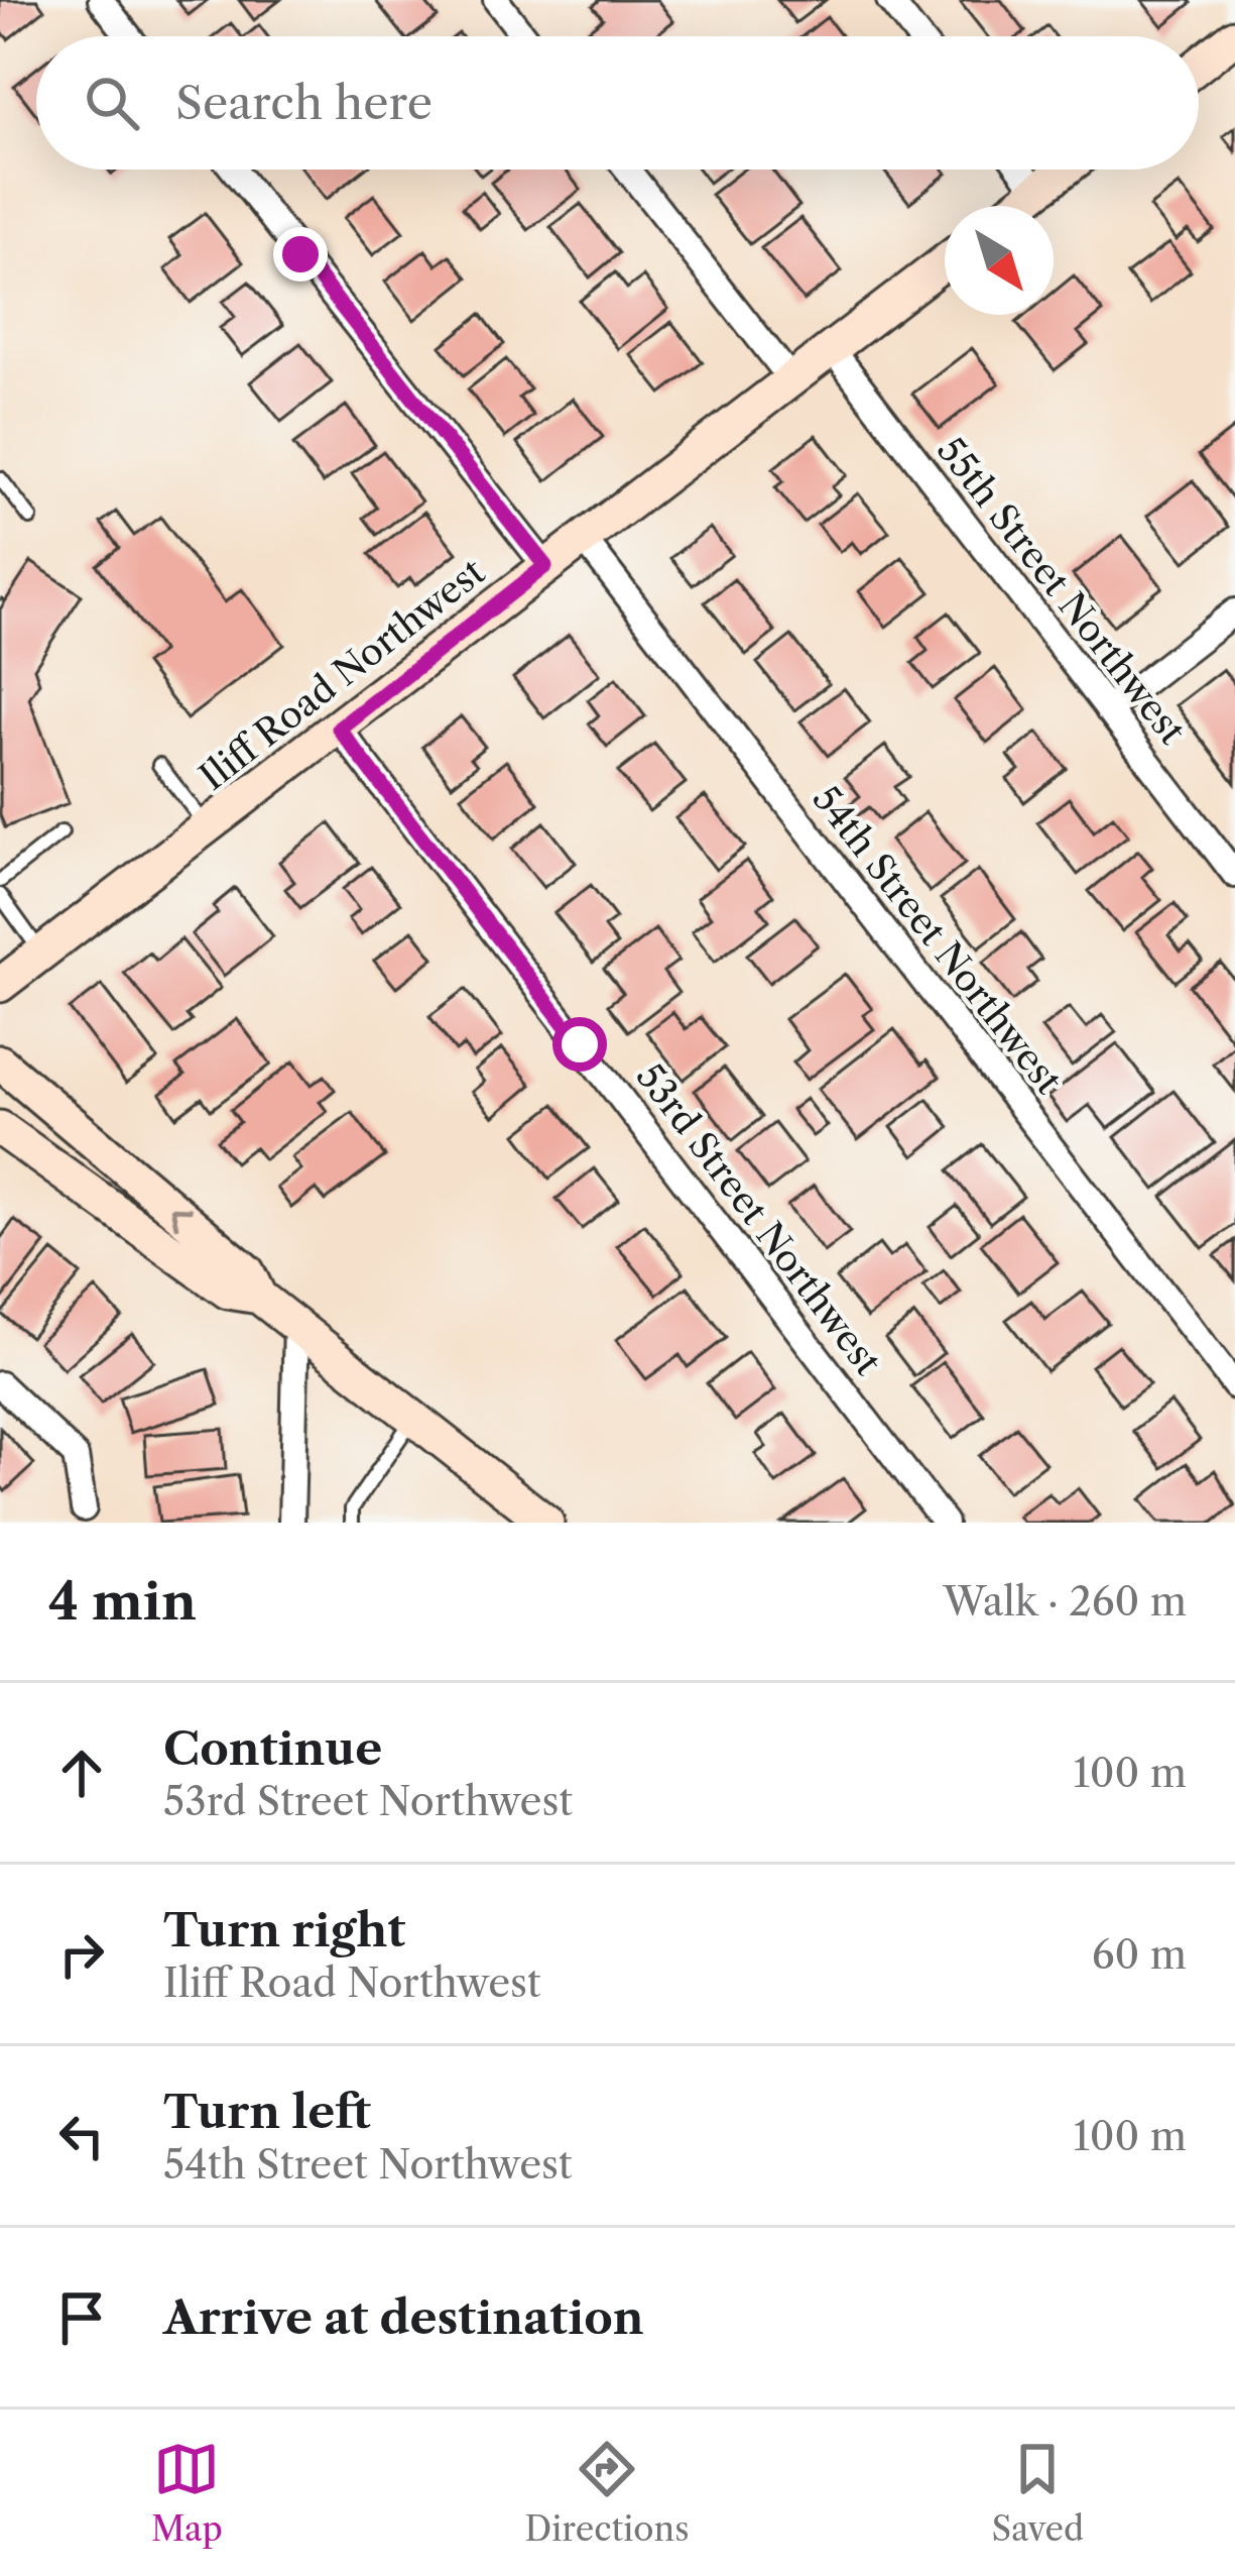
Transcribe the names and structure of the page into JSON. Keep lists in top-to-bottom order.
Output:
{
  "streets": {
    "main road": ["Iliff Road Northwest"],
    "street": ["55th Street Northwest", "54th Street Northwest", "53rd Street Northwest"]
  },
  "crossings": [
    ["55th Street Northwest", "Iliff Road Northwest"],
    ["Iliff Road Northwest", "54th Street Northwest"],
    ["Iliff Road Northwest", "53rd Street Northwest"]
  ],
  "north": "bottom right",
  "page": {
    "search": "Search here",
    "heading": ["4 min", "Walk · 260 m"],
    "list": [
      ["Continue", "53rd Street Northwest", "100 m"],
      ["Turn right", "Iliff Road Northwest", "60 m"],
      ["Turn left", "54th Street Northwest", "100 m"],
      "Arrive at destination"
    ],
    "nav": ["Map", "Directions", "Saved"]
  }
}
